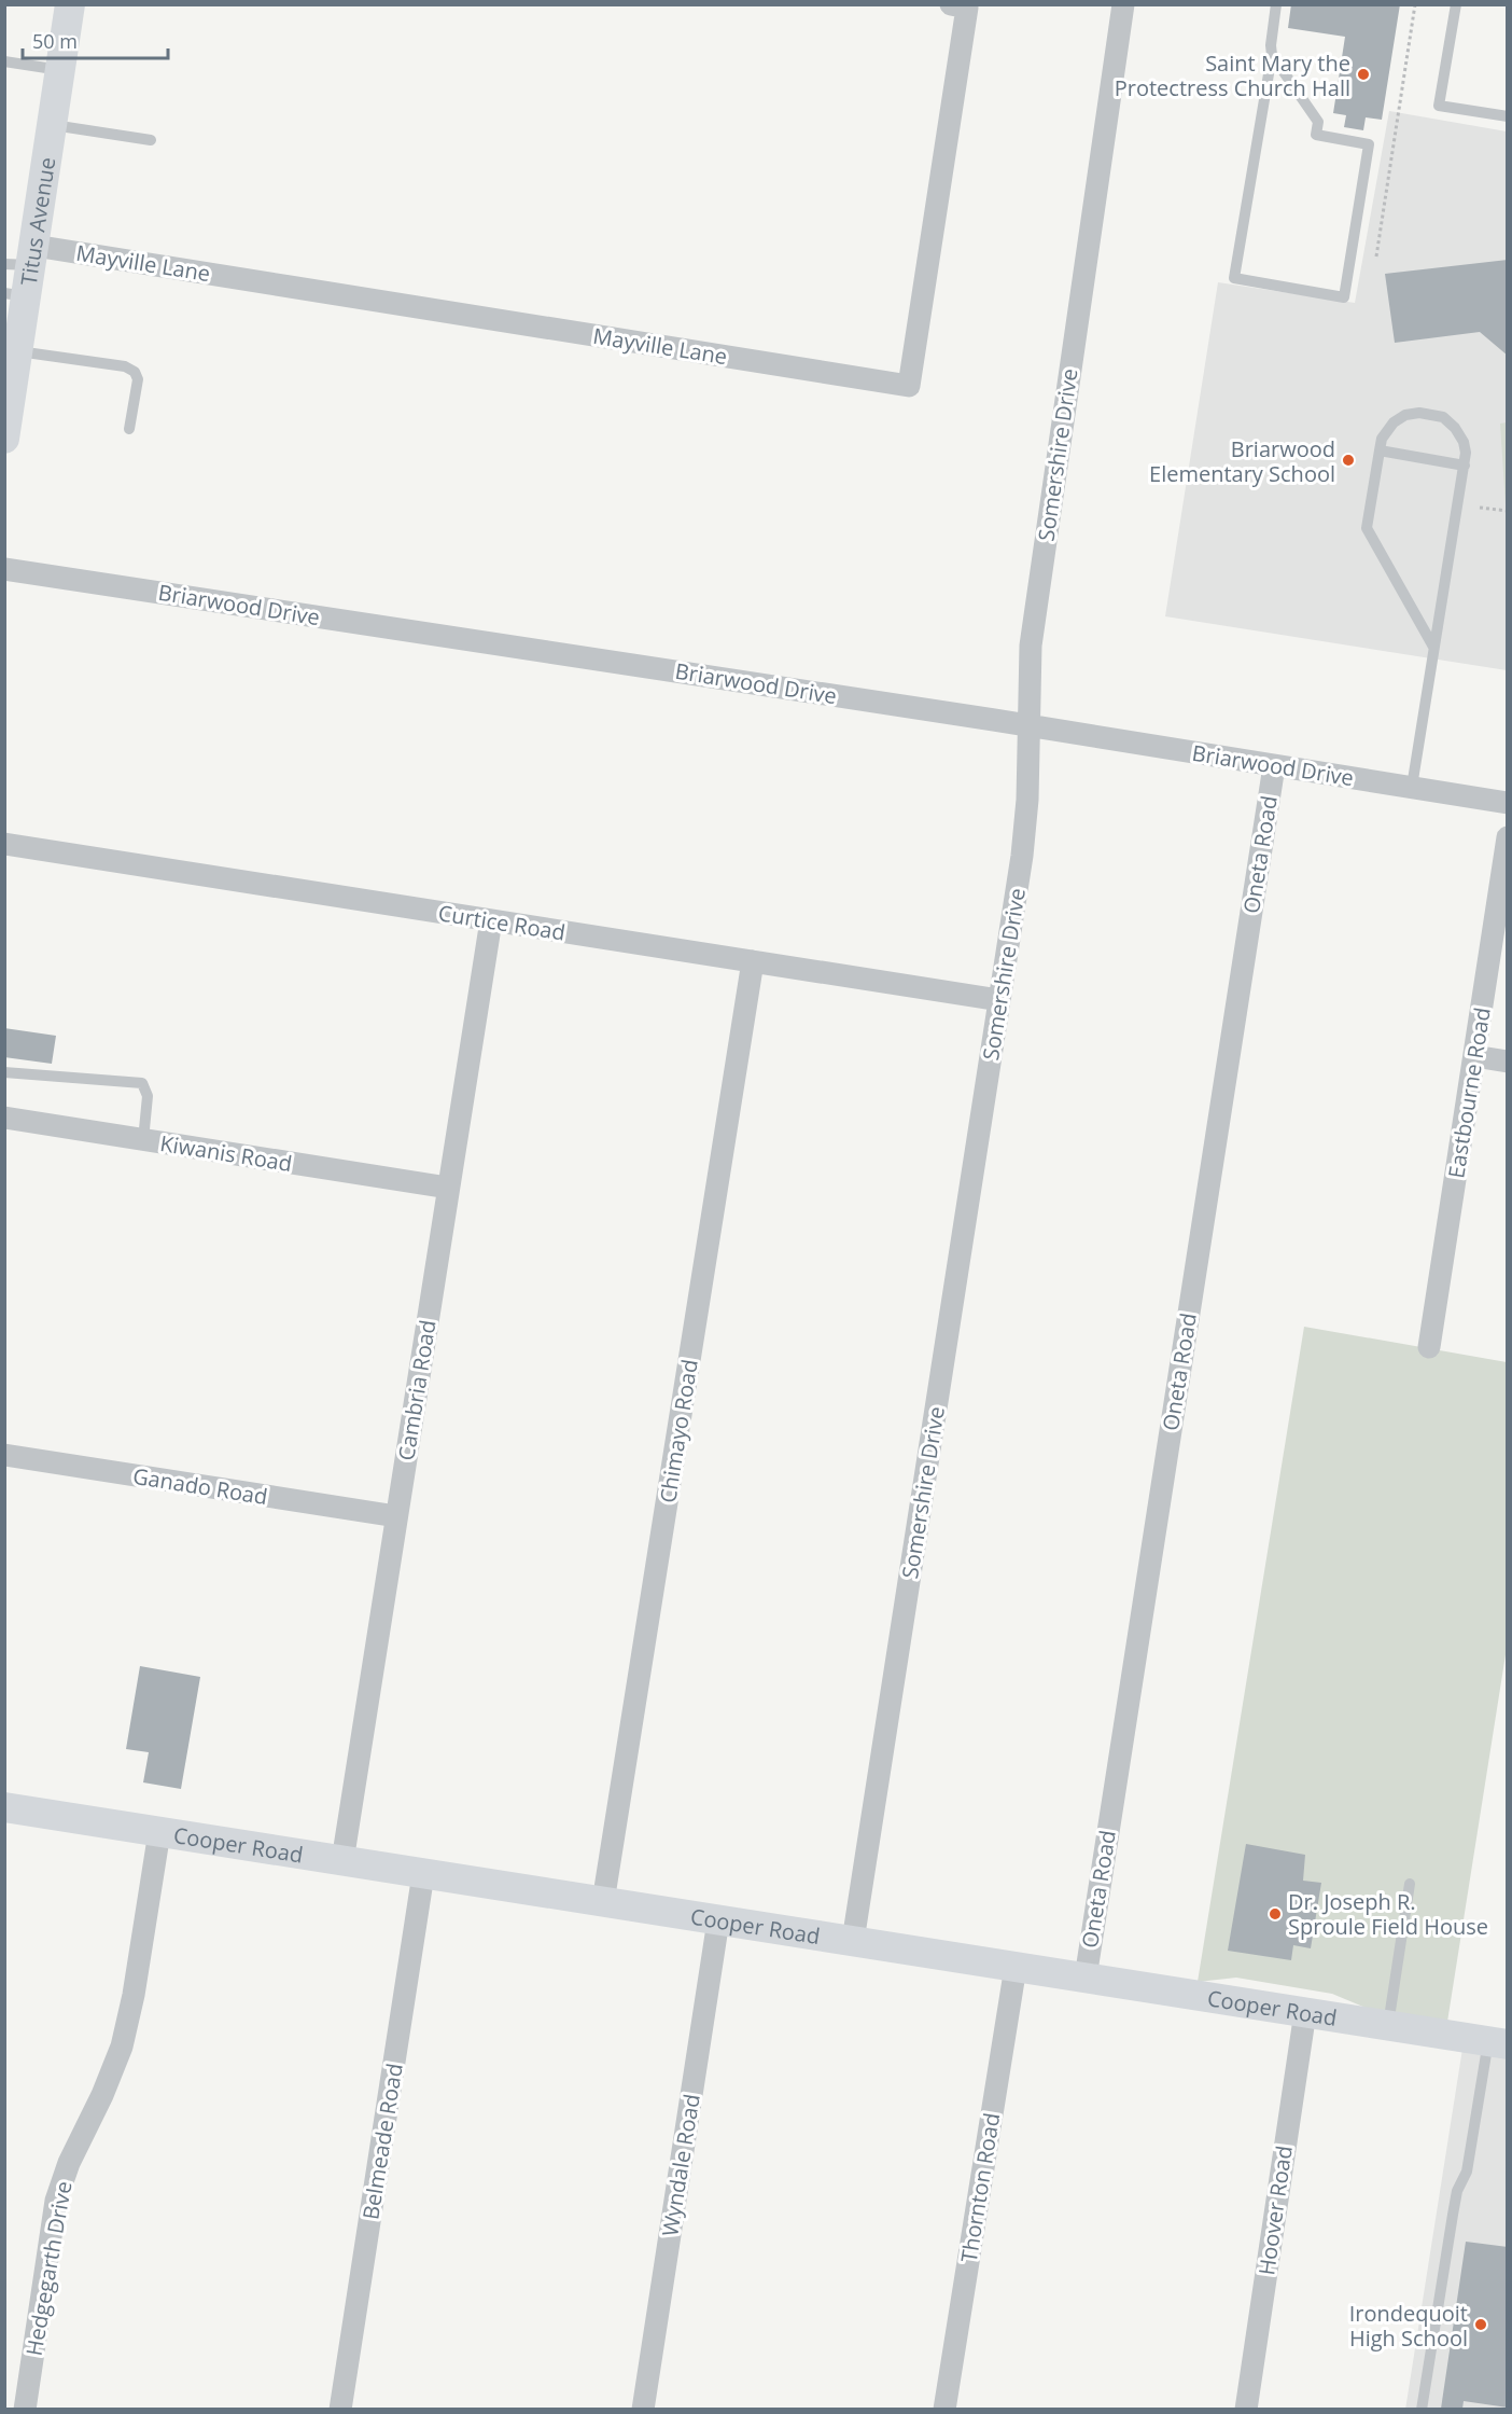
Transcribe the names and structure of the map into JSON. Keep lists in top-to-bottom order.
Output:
{
  "streets": {
    "street": [
      "Titus Avenue",
      "Mayville Lane",
      "Somershire Drive",
      "Briarwood Drive",
      "Oneta Road",
      "Curtice Road",
      "Eastbourne Road",
      "Kiwanis Road",
      "Cambria Road",
      "Chimayo Road",
      "Ganado Road",
      "Cooper Road",
      "Belmeade Road",
      "Wyndale Road",
      "Thornton Road",
      "Hoover Road",
      "Hedgegarth Drive"
    ]
  },
  "crossings": [
    ["Titus Avenue", "Mayville Lane"],
    ["Somershire Drive", "Briarwood Drive"],
    ["Somershire Drive", "Curtice Road"],
    ["Somershire Drive", "Cooper Road"],
    ["Briarwood Drive", "Oneta Road"],
    ["Oneta Road", "Cooper Road"],
    ["Curtice Road", "Cambria Road"],
    ["Curtice Road", "Chimayo Road"],
    ["Kiwanis Road", "Cambria Road"],
    ["Cambria Road", "Ganado Road"],
    ["Cambria Road", "Cooper Road"],
    ["Chimayo Road", "Cooper Road"],
    ["Cooper Road", "Belmeade Road"],
    ["Cooper Road", "Wyndale Road"],
    ["Cooper Road", "Thornton Road"],
    ["Cooper Road", "Hoover Road"],
    ["Cooper Road", "Hedgegarth Drive"]
  ],
  "places": [
    "Saint Mary the Protectress Church Hall",
    "Briarwood Elementary School",
    "Dr. Joseph R. Sproule Field House",
    "Irondequoit High School"
  ],
  "scale_bar": "50 m"
}
